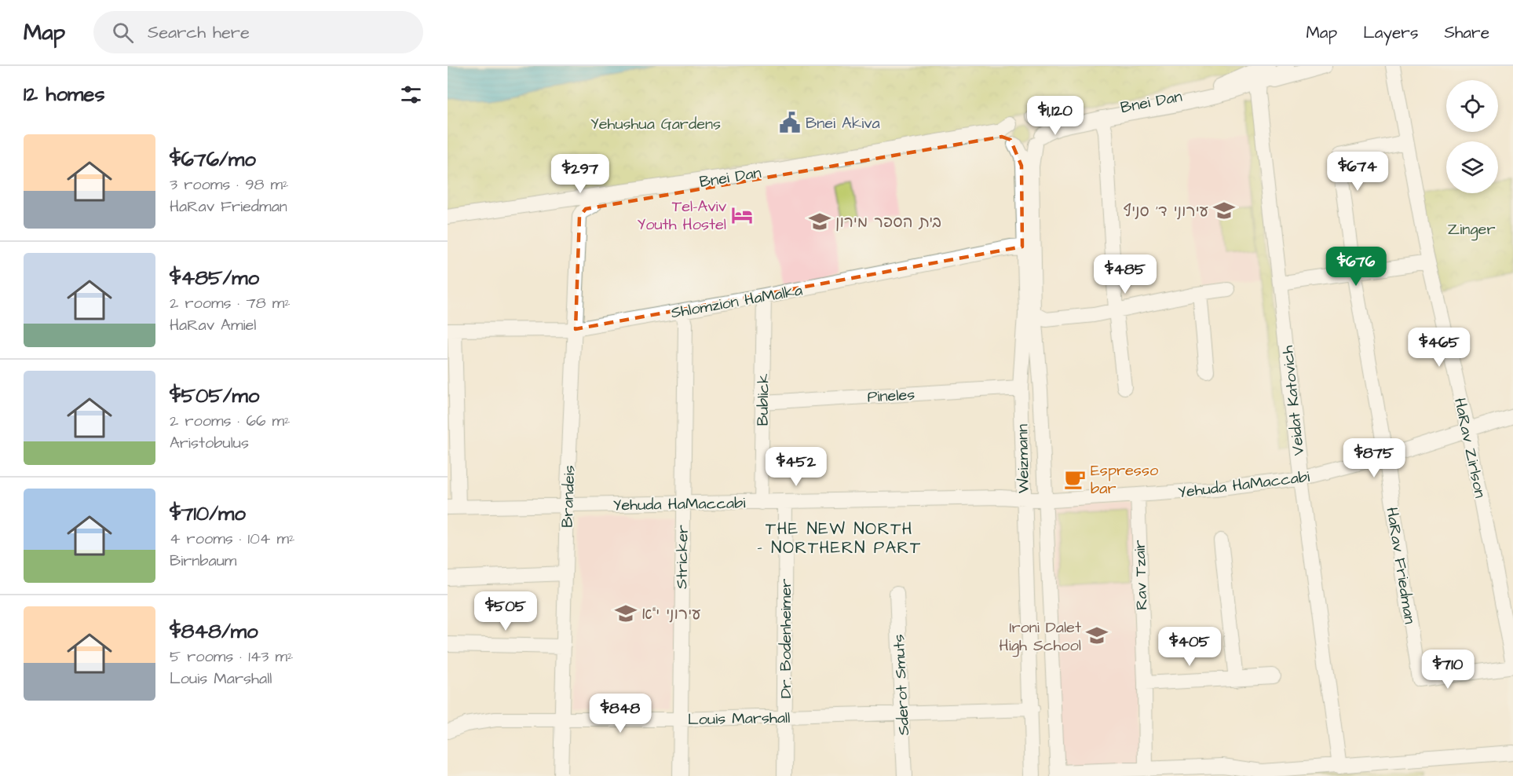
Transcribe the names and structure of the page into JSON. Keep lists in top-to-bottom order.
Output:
{
  "streets": {
    "street": [
      "Bnei Dan",
      "Shlomzion HaMalka",
      "Pineles",
      "Bublick",
      "Veidat Katovich",
      "HaRav Zirlson",
      "Weizmann",
      "Yehuda HaMaccabi",
      "Brandeis",
      "Stricker",
      "HaRav Friedman",
      "Rav Tzair",
      "Dr. Bodenheimer",
      "Sderot Smuts",
      "Louis Marshall"
    ]
  },
  "crossings": [
    ["Bnei Dan", "Veidat Katovich"],
    ["Bnei Dan", "Weizmann"],
    ["Bnei Dan", "Brandeis"],
    ["Shlomzion HaMalka", "Bublick"],
    ["Shlomzion HaMalka", "Weizmann"],
    ["Shlomzion HaMalka", "Brandeis"],
    ["Shlomzion HaMalka", "Stricker"],
    ["Pineles", "Bublick"],
    ["Pineles", "Weizmann"],
    ["Bublick", "Yehuda HaMaccabi"],
    ["Veidat Katovich", "Yehuda HaMaccabi"],
    ["HaRav Zirlson", "Yehuda HaMaccabi"],
    ["HaRav Zirlson", "HaRav Friedman"],
    ["Weizmann", "Yehuda HaMaccabi"],
    ["Weizmann", "Louis Marshall"],
    ["Yehuda HaMaccabi", "Brandeis"],
    ["Yehuda HaMaccabi", "Stricker"],
    ["Yehuda HaMaccabi", "HaRav Friedman"],
    ["Yehuda HaMaccabi", "Rav Tzair"],
    ["Yehuda HaMaccabi", "Dr. Bodenheimer"],
    ["Brandeis", "Louis Marshall"],
    ["Stricker", "Louis Marshall"],
    ["Dr. Bodenheimer", "Louis Marshall"],
    ["Sderot Smuts", "Louis Marshall"]
  ],
  "districts": ["THE NEW NORTH - NORTHERN PART"],
  "parks": ["Yehushua Gardens", "Zinger"],
  "places": {
    "public building": ["Bnei Akiva"],
    "school or university": [
      "עירוני ד' סניף",
      "בית הספר מירון",
      "עירוני י\"א",
      "Ironi Dalet High School"
    ],
    "hotel": ["Tel-Aviv Youth Hostel"],
    "cafe": ["Espresso bar"]
  },
  "page": {
    "header": "Map",
    "search": "Search here",
    "nav": ["Map", "Layers", "Share"],
    "heading": "12 homes",
    "price": [
      "$1,120",
      "$674",
      "$297",
      "$676",
      "$485",
      "$465",
      "$875",
      "$452",
      "$505",
      "$405",
      "$710",
      "$848"
    ],
    "list": [
      {
        "name": "$676/mo",
        "note": "3 rooms · 98 m² · HaRav Friedman"
      },
      {
        "name": "$485/mo",
        "note": "2 rooms · 78 m² · HaRav Amiel"
      },
      {
        "name": "$505/mo",
        "note": "2 rooms · 66 m² · Aristobulus"
      },
      {
        "name": "$710/mo",
        "note": "4 rooms · 104 m² · Birnbaum"
      },
      {
        "name": "$848/mo",
        "note": "5 rooms · 143 m² · Louis Marshall"
      }
    ]
  }
}
